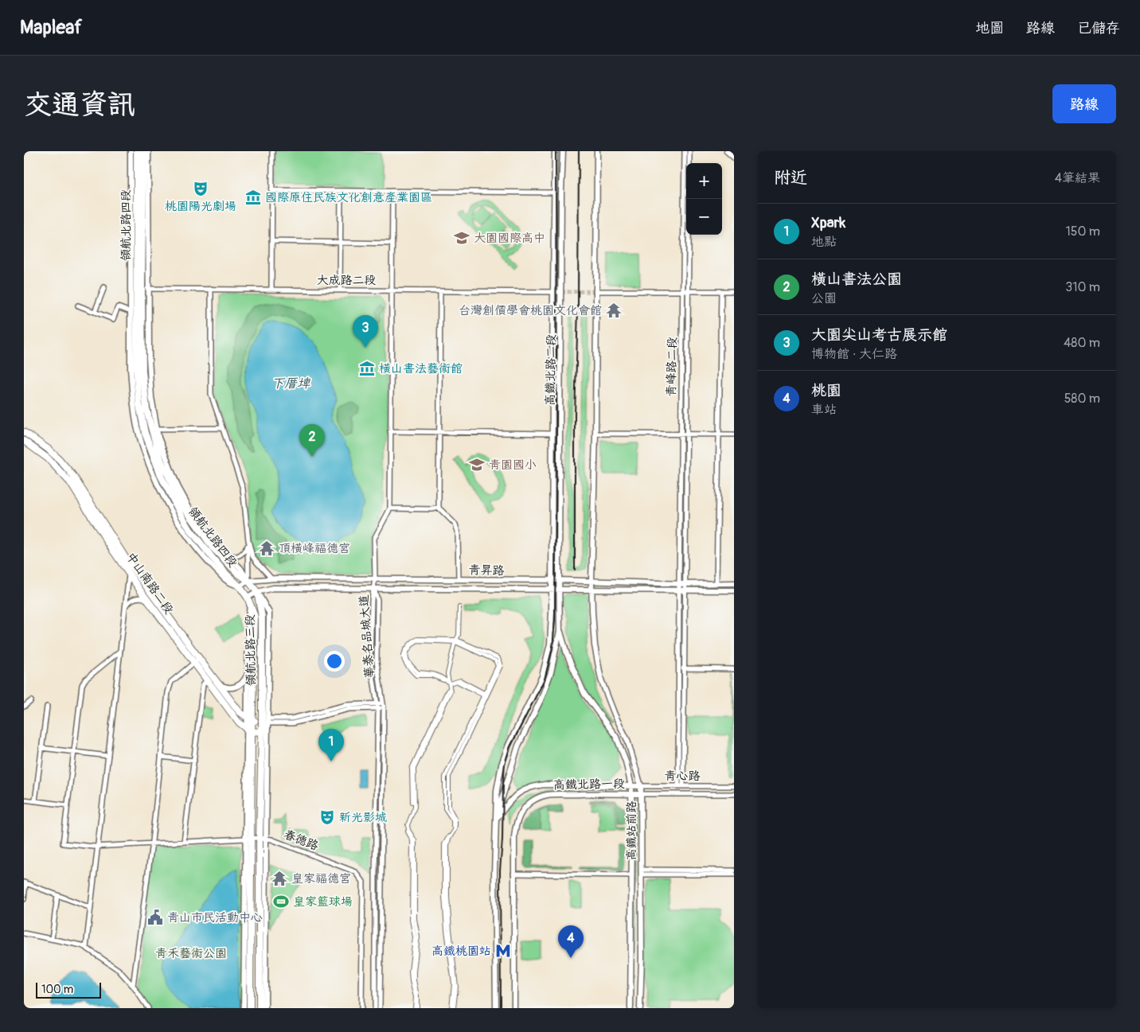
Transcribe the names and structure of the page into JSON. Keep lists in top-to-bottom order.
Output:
{
  "streets": {
    "main road": ["領航北路四段", "中山南路二段", "領航北路三段"],
    "street": [
      "大成路二段",
      "青峰路二段",
      "高鐵北路二段",
      "青昇路",
      "華泰名品城大道",
      "青心路",
      "高鐵北路一段",
      "高鐵站前路",
      "春德路"
    ]
  },
  "crossings": [
    ["領航北路四段", "大成路二段"],
    ["領航北路四段", "青昇路"],
    ["領航北路四段", "領航北路三段"],
    ["大成路二段", "高鐵北路二段"],
    ["青峰路二段", "青昇路"],
    ["高鐵北路二段", "青昇路"],
    ["青昇路", "華泰名品城大道"],
    ["青昇路", "領航北路三段"],
    ["青昇路", "高鐵站前路"],
    ["中山南路二段", "領航北路三段"],
    ["領航北路三段", "春德路"],
    ["青心路", "高鐵北路一段"],
    ["青心路", "高鐵站前路"],
    ["高鐵北路一段", "高鐵站前路"]
  ],
  "water": ["下厝埤"],
  "parks": ["青禾藝術公園"],
  "places": {
    "theatre": ["桃園陽光劇場", "新光影城"],
    "museum": ["國際原住民族文化創意產業園區", "橫山書法藝術館"],
    "school or university": ["大園國際高中", "青園國小"],
    "temple": ["台灣創價學會桃園文化會館", "頂橫峰福德宮", "皇家福德宮"],
    "sports": ["皇家籃球場"],
    "public building": ["青山市民活動中心"],
    "metro station": ["高鐵桃園站"]
  },
  "scale_bar": "100 m",
  "page": {
    "header": "Mapleaf",
    "nav": ["地圖", "路線", "已儲存"],
    "buttons": "路線",
    "title": "交通資訊",
    "heading": ["附近", "4筆結果"],
    "map_buttons": ["+", "−"],
    "list": [
      {
        "mark": "1",
        "name": "Xpark",
        "note": "地點",
        "value": "150 m"
      },
      {
        "mark": "2",
        "name": "橫山書法公園",
        "note": "公園",
        "value": "310 m"
      },
      {
        "mark": "3",
        "name": "大園尖山考古展示館",
        "note": "博物館 · 大仁路",
        "value": "480 m"
      },
      {
        "mark": "4",
        "name": "桃園",
        "note": "車站",
        "value": "580 m"
      }
    ],
    "pins": [
      "3",
      "2",
      "1",
      "4"
    ],
    "scale": "100 m"
  }
}
